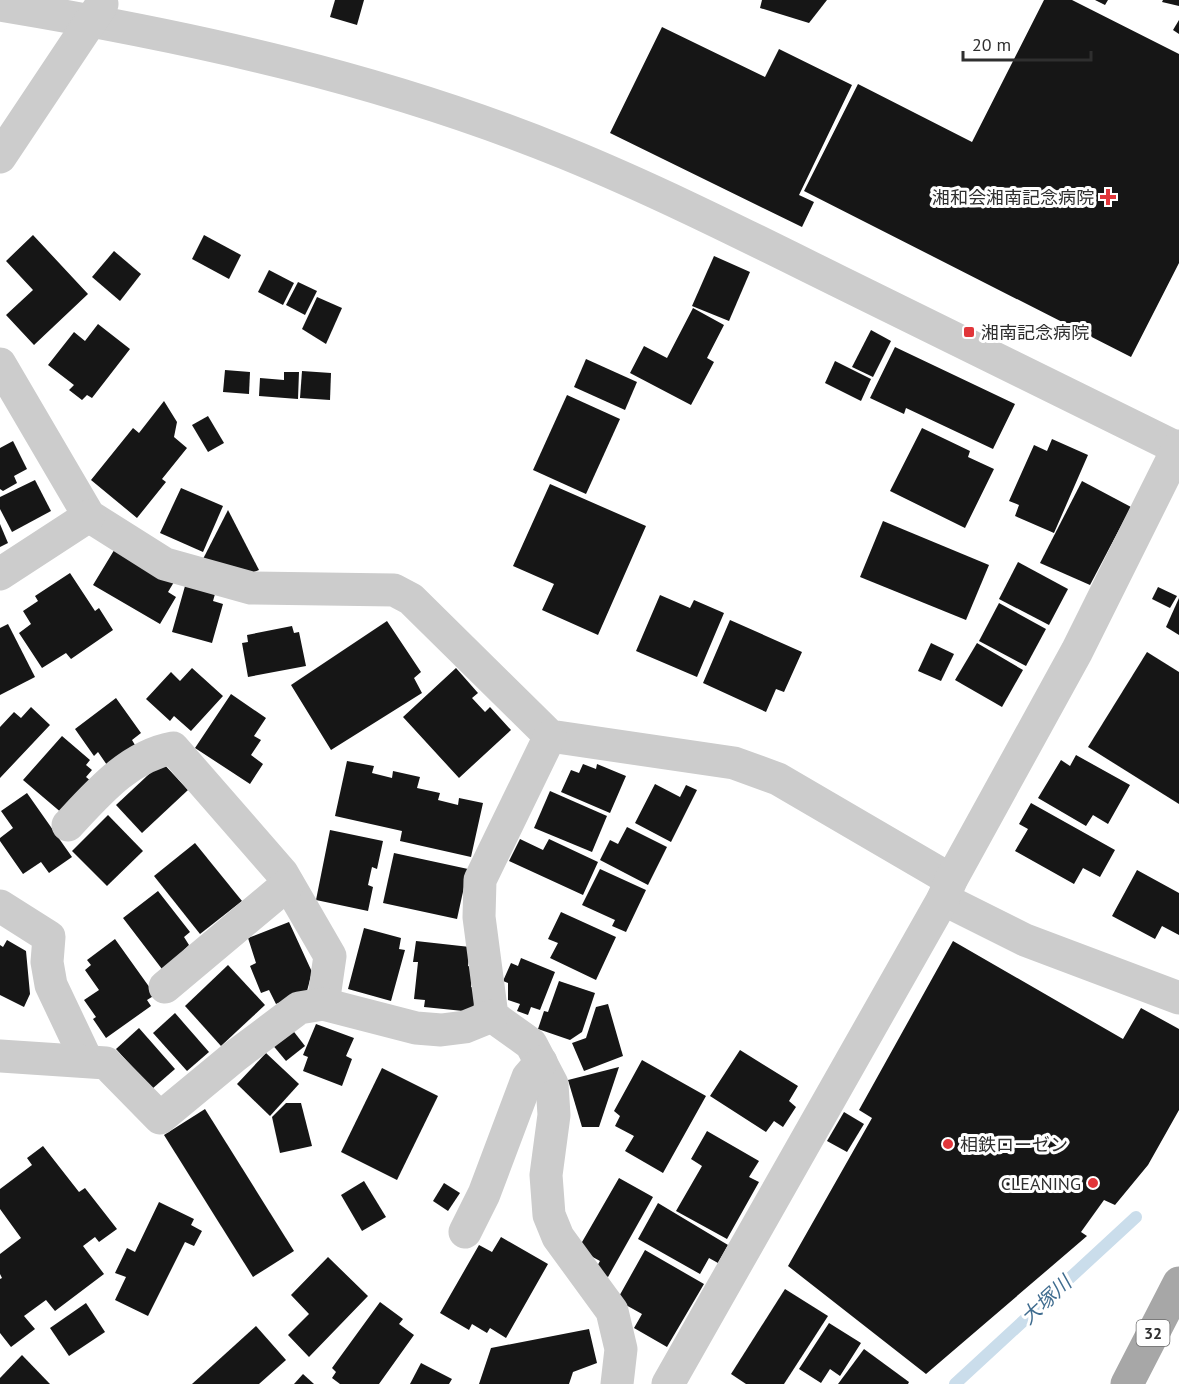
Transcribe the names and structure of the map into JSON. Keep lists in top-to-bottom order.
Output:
{
  "streets": {
    "main road": ["32"]
  },
  "water": ["大塚川"],
  "places": {
    "health": ["湘和会湘南記念病院"],
    "transit": ["湘南記念病院"],
    "other": ["相鉄ローゼン", "CLEANING"]
  },
  "scale_bar": "20 m"
}
